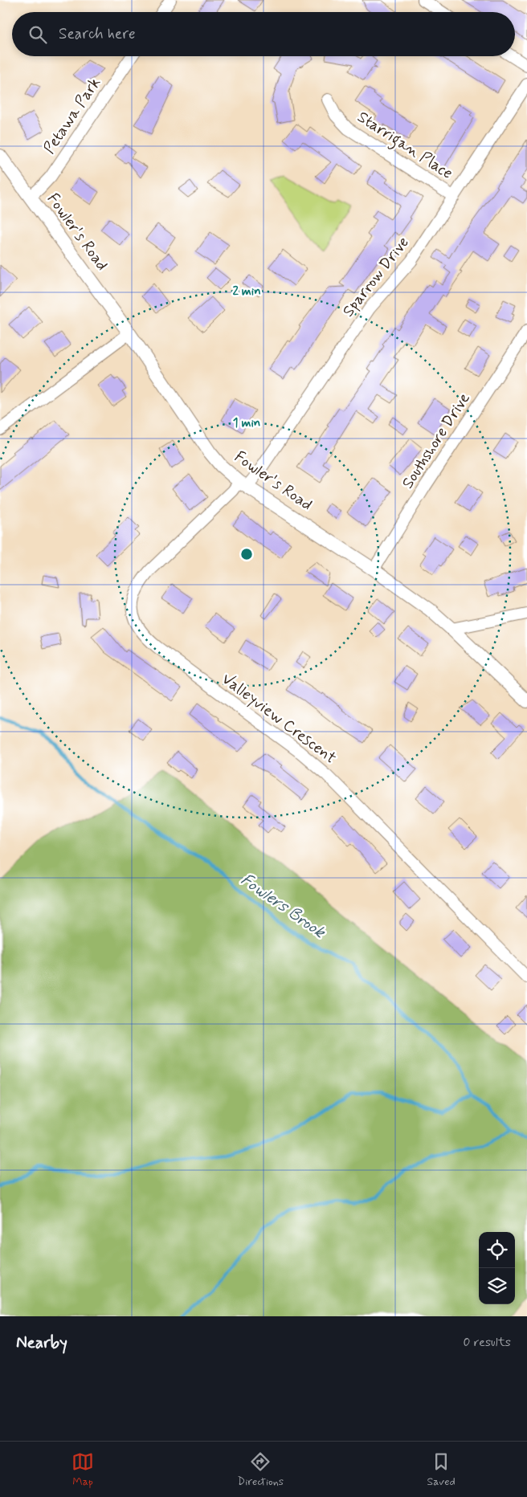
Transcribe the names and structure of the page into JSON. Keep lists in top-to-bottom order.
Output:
{
  "streets": {
    "street": [
      "Petawa Park",
      "Starrigan Place",
      "Fowler's Road",
      "Sparrow Drive",
      "Southshore Drive",
      "Valleyview Crescent"
    ]
  },
  "crossings": [
    ["Petawa Park", "Fowler's Road"],
    ["Starrigan Place", "Sparrow Drive"],
    ["Fowler's Road", "Sparrow Drive"],
    ["Fowler's Road", "Southshore Drive"],
    ["Fowler's Road", "Valleyview Crescent"],
    ["Sparrow Drive", "Valleyview Crescent"]
  ],
  "water": ["Fowlers Brook"],
  "page": {
    "search": "Search here",
    "heading": ["Nearby", "0 results"],
    "nav": ["Map", "Directions", "Saved"]
  },
  "rings": ["2 min", "1 min"]
}
